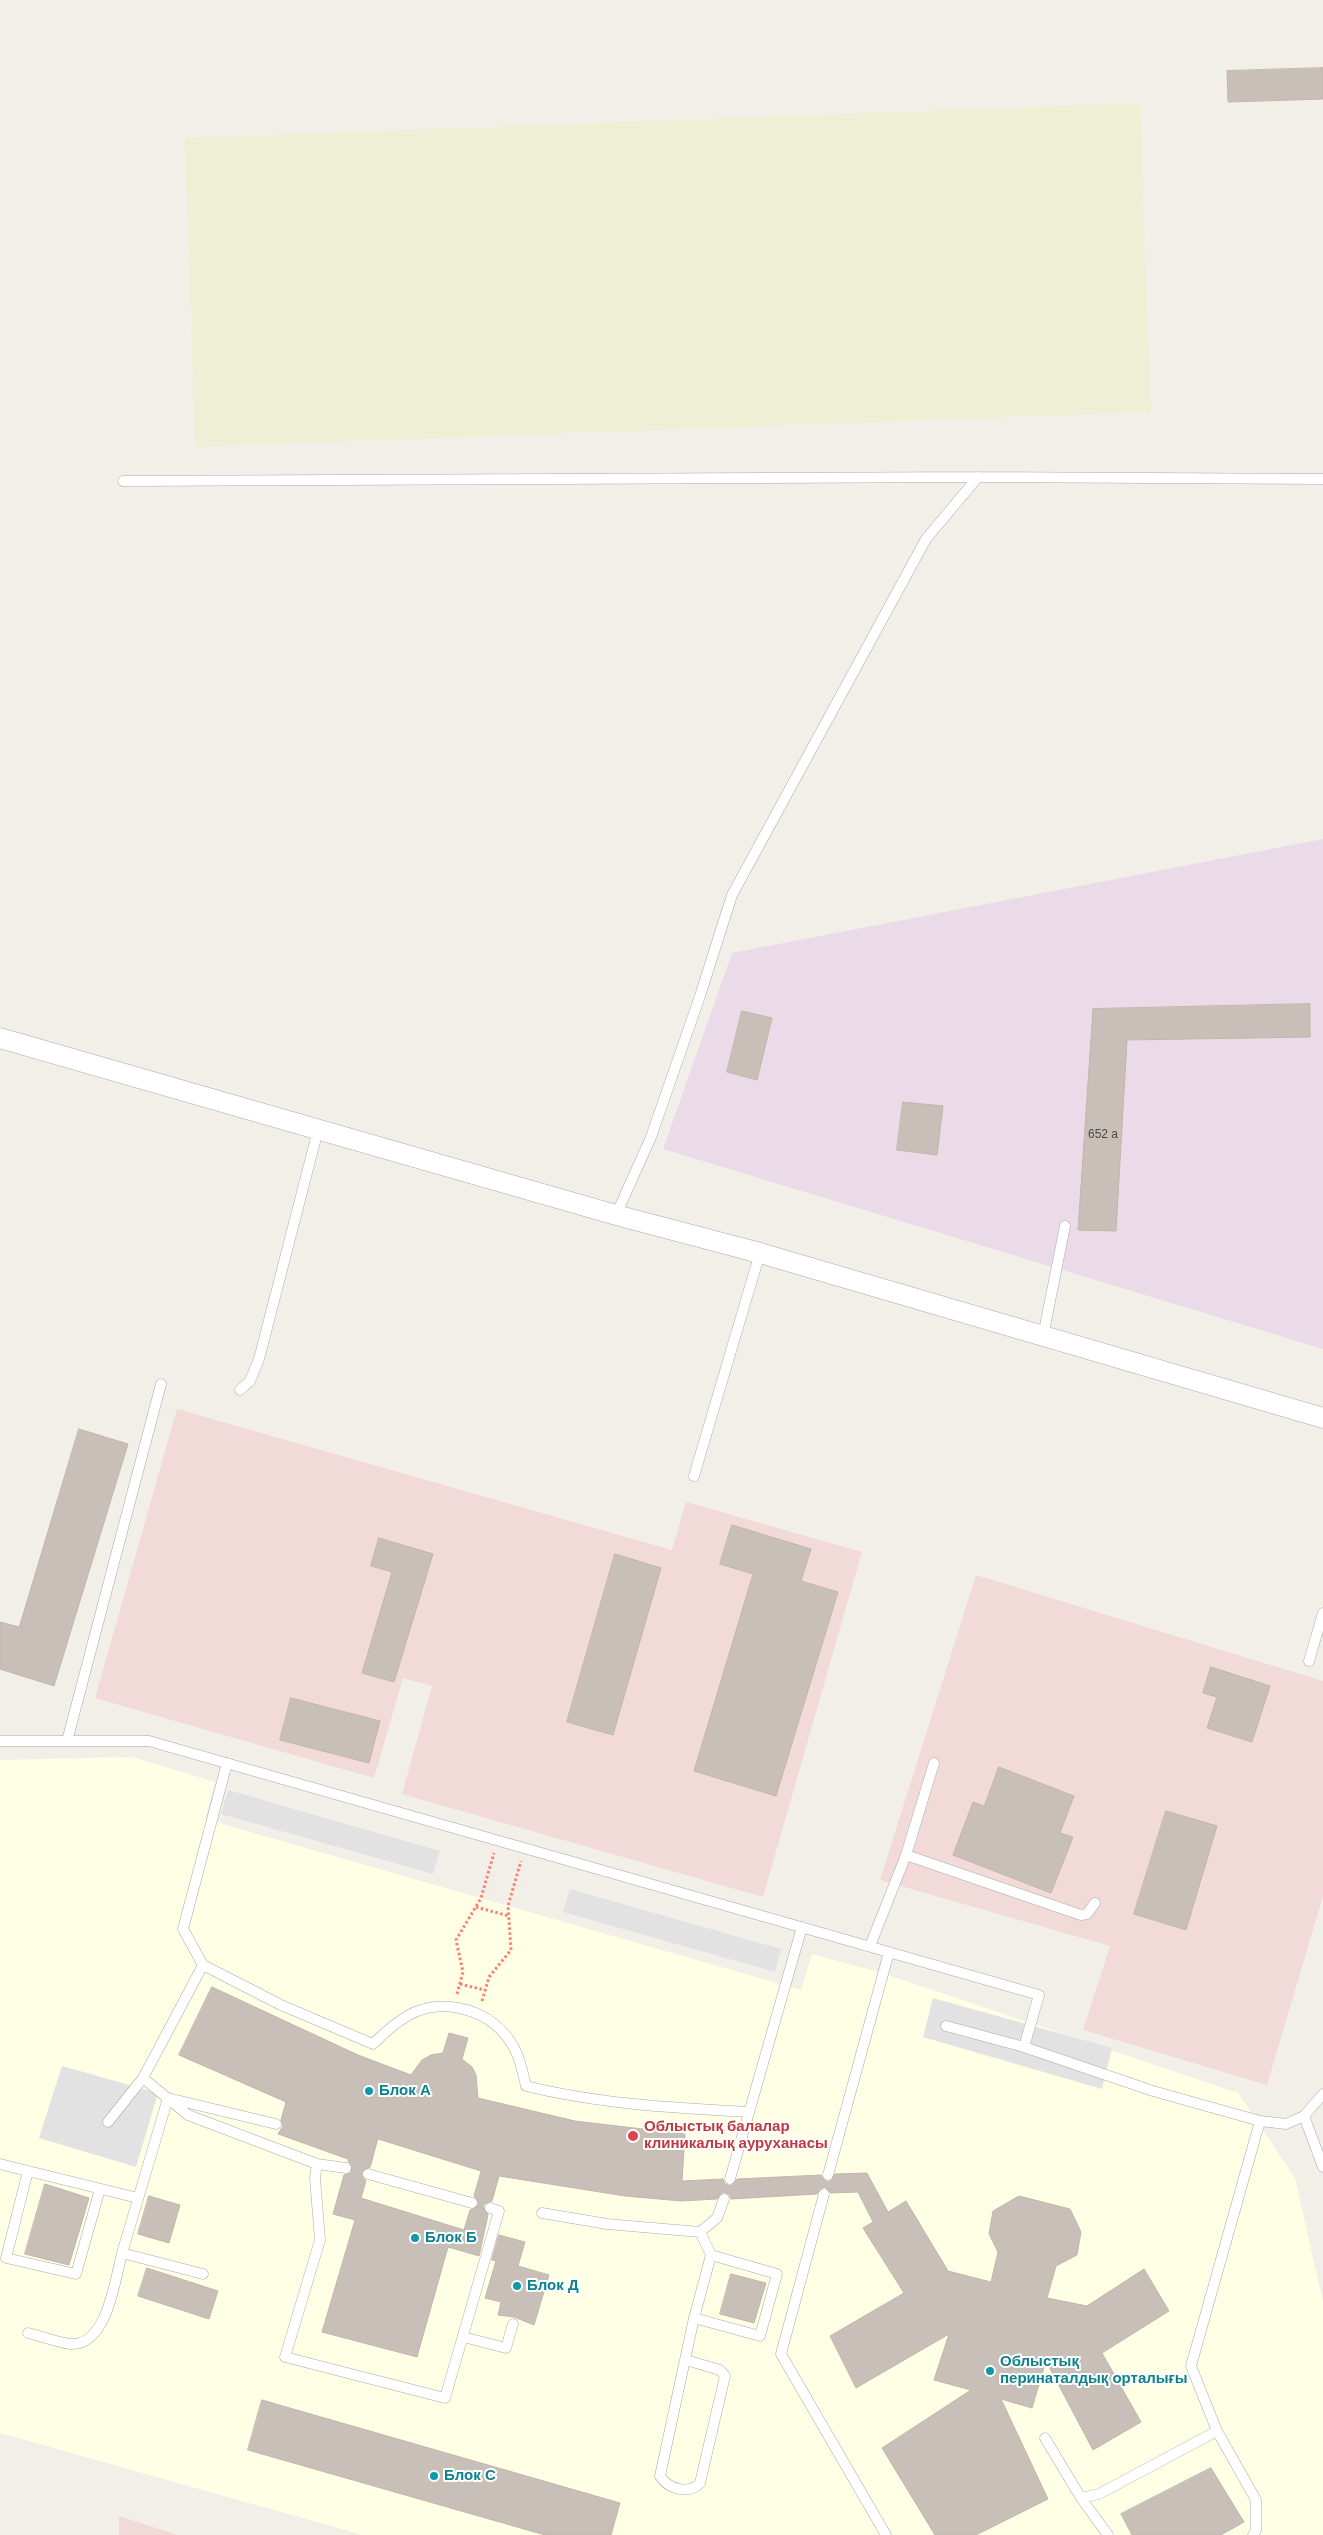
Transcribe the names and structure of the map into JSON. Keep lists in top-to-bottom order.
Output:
{
  "places": [
    "Блок А",
    "Облыстық балалар клиникалық ауруханасы",
    "Блок Б",
    "Блок Д",
    "Облыстық перинаталдық орталығы",
    "Блок С"
  ],
  "house_numbers": ["652 а"]
}
